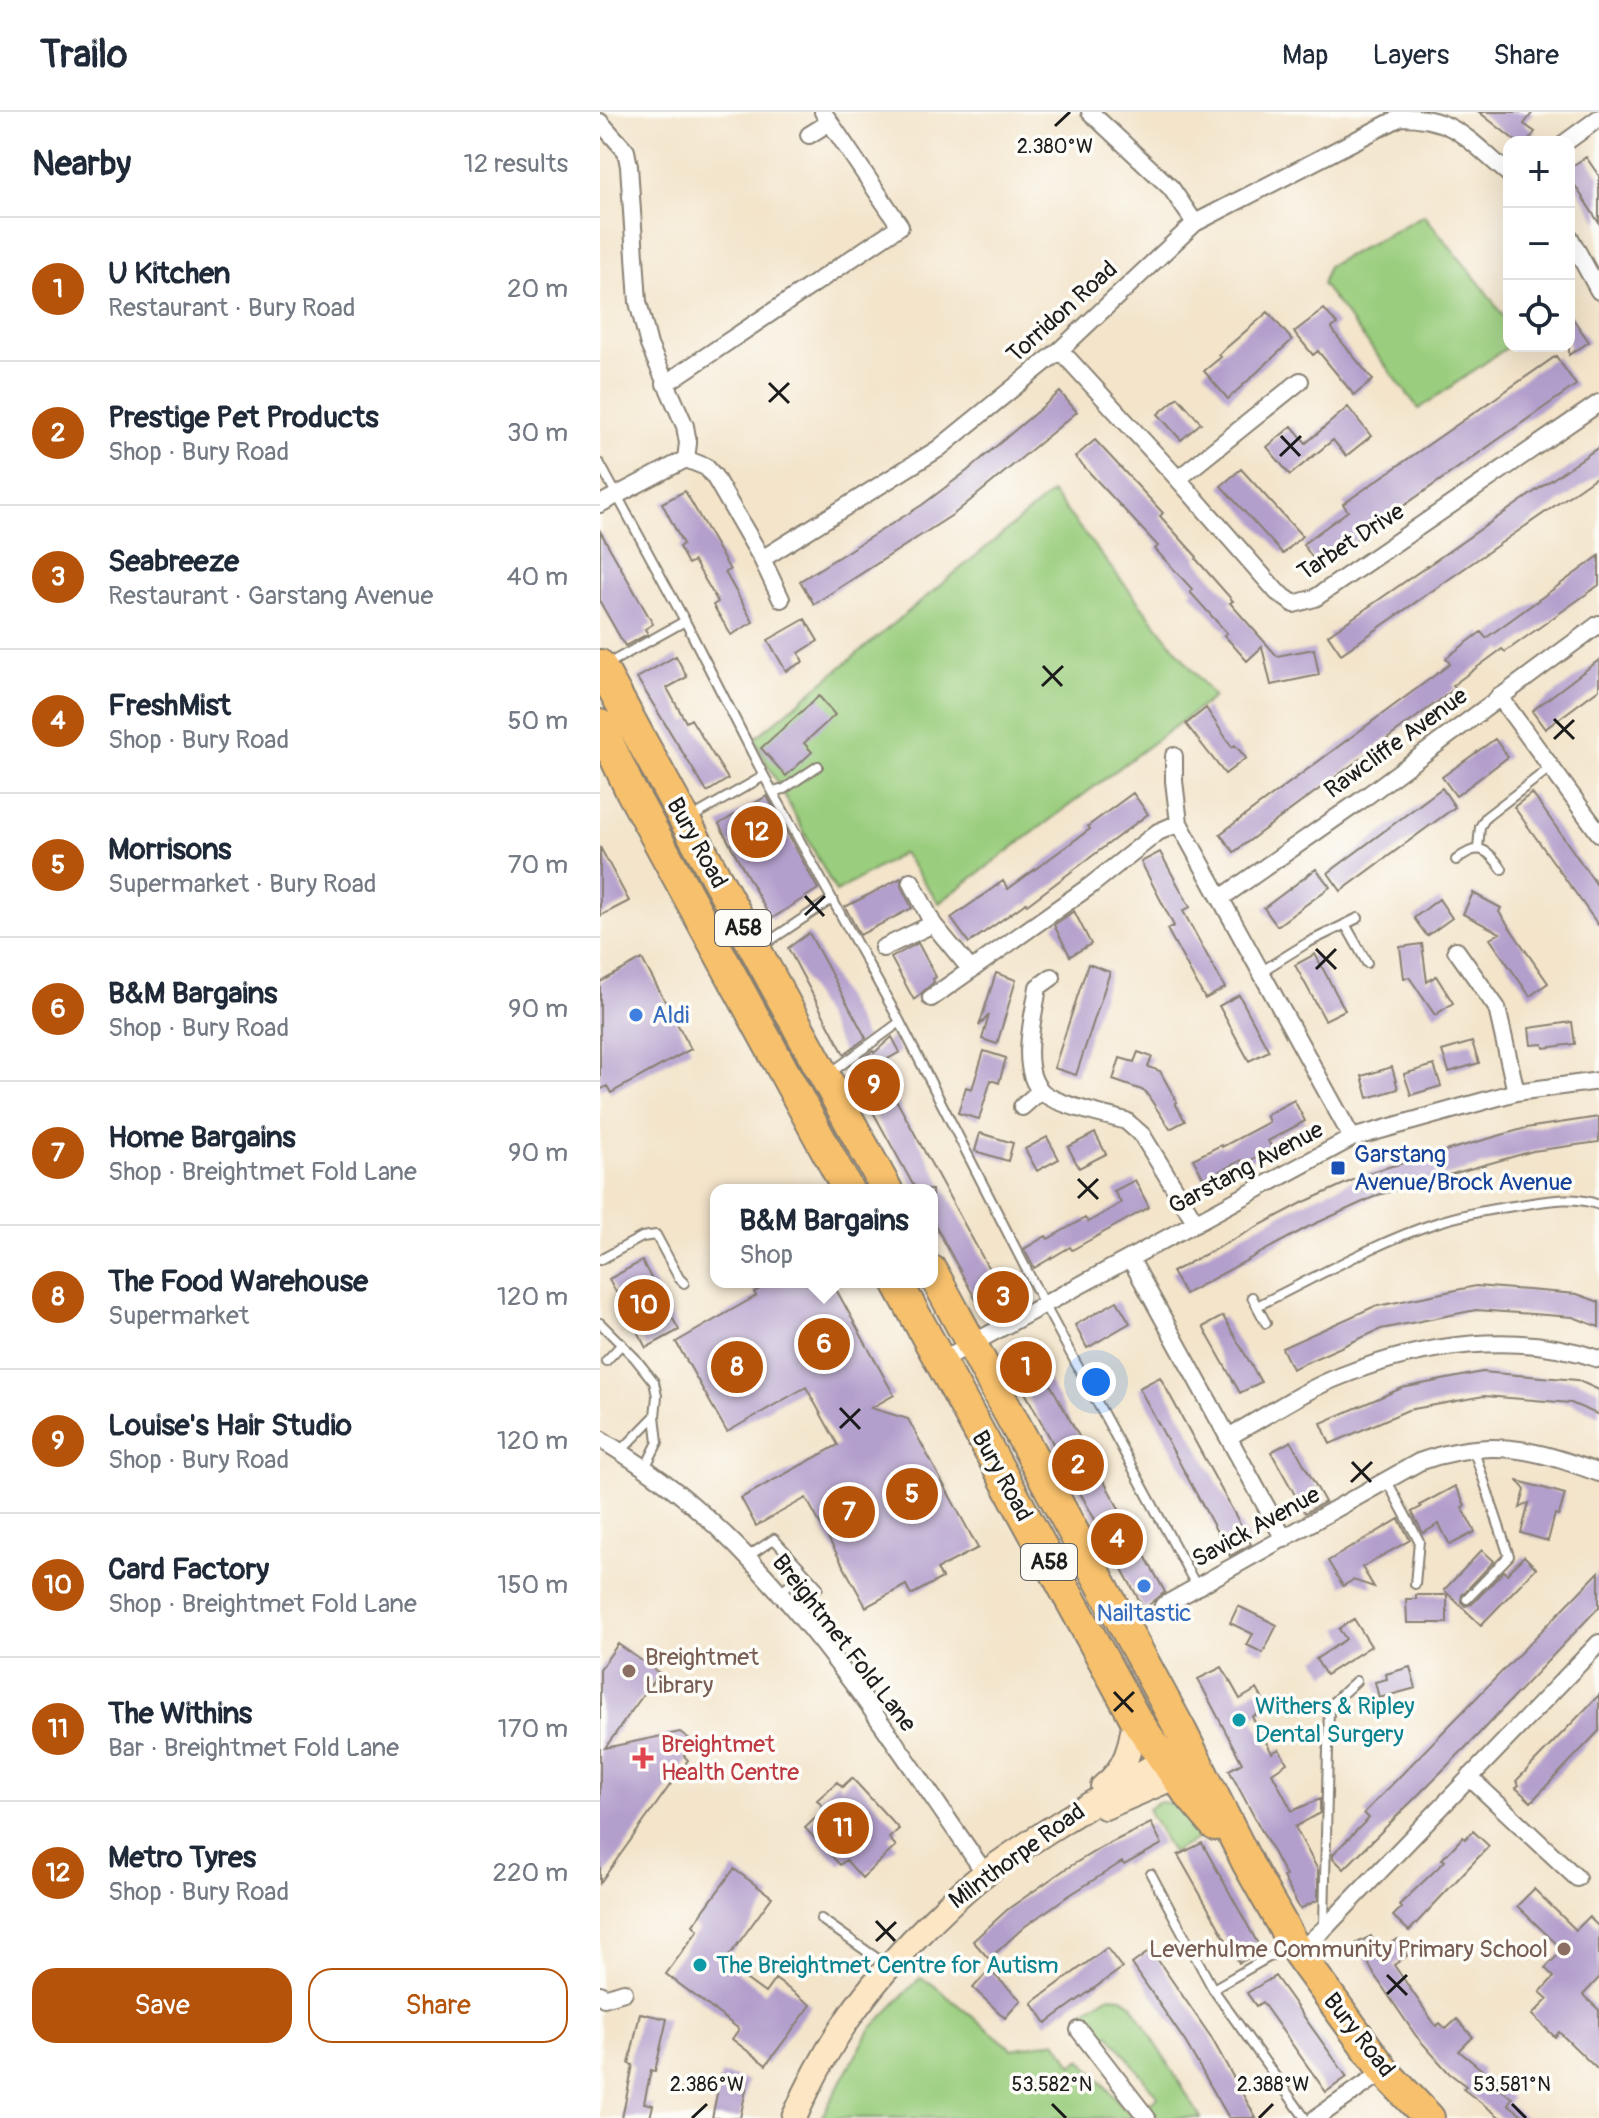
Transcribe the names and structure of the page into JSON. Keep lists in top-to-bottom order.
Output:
{
  "streets": {
    "highway": ["Bury Road", "A58"],
    "street": [
      "Torridon Road",
      "Tarbet Drive",
      "Rawcliffe Avenue",
      "Garstang Avenue",
      "Savick Avenue",
      "Breightmet Fold Lane",
      "Milnthorpe Road"
    ]
  },
  "crossings": [
    ["Torridon Road", "Tarbet Drive"],
    ["Bury Road", "Garstang Avenue"],
    ["Bury Road", "Milnthorpe Road"],
    ["Breightmet Fold Lane", "Milnthorpe Road"]
  ],
  "places": {
    "other": [
      "Aldi",
      "Nailtastic",
      "Breightmet Library",
      "Withers & Ripley Dental Surgery",
      "Leverhulme Community Primary School",
      "The Breightmet Centre for Autism"
    ],
    "transit": ["Garstang Avenue/Brock Avenue"],
    "health": ["Breightmet Health Centre"]
  },
  "page": {
    "header": "Trailo",
    "nav": ["Map", "Layers", "Share"],
    "heading": ["Nearby", "12 results"],
    "map_buttons": ["+", "−"],
    "list": [
      {
        "mark": "1",
        "name": "U Kitchen",
        "note": "Restaurant · Bury Road",
        "value": "20 m"
      },
      {
        "mark": "2",
        "name": "Prestige Pet Products",
        "note": "Shop · Bury Road",
        "value": "30 m"
      },
      {
        "mark": "3",
        "name": "Seabreeze",
        "note": "Restaurant · Garstang Avenue",
        "value": "40 m"
      },
      {
        "mark": "4",
        "name": "FreshMist",
        "note": "Shop · Bury Road",
        "value": "50 m"
      },
      {
        "mark": "5",
        "name": "Morrisons",
        "note": "Supermarket · Bury Road",
        "value": "70 m"
      },
      {
        "mark": "6",
        "name": "B&M Bargains",
        "note": "Shop · Bury Road",
        "value": "90 m"
      },
      {
        "mark": "7",
        "name": "Home Bargains",
        "note": "Shop · Breightmet Fold Lane",
        "value": "90 m"
      },
      {
        "mark": "8",
        "name": "The Food Warehouse",
        "note": "Supermarket",
        "value": "120 m"
      },
      {
        "mark": "9",
        "name": "Louise's Hair Studio",
        "note": "Shop · Bury Road",
        "value": "120 m"
      },
      {
        "mark": "10",
        "name": "Card Factory",
        "note": "Shop · Breightmet Fold Lane",
        "value": "150 m"
      },
      {
        "mark": "11",
        "name": "The Withins",
        "note": "Bar · Breightmet Fold Lane",
        "value": "170 m"
      },
      {
        "mark": "12",
        "name": "Metro Tyres",
        "note": "Shop · Bury Road",
        "value": "220 m"
      }
    ],
    "pins": [
      "12",
      "9",
      "3",
      "10",
      "6",
      "1",
      "8",
      "2",
      "5",
      "7",
      "4",
      "11"
    ],
    "popup": ["B&M Bargains", "Shop"],
    "buttons": ["Save", "Share"]
  },
  "coordinates": [
    "2.380°W",
    "53.582°N",
    "53.581°N",
    "2.386°W",
    "2.388°W"
  ]
}
